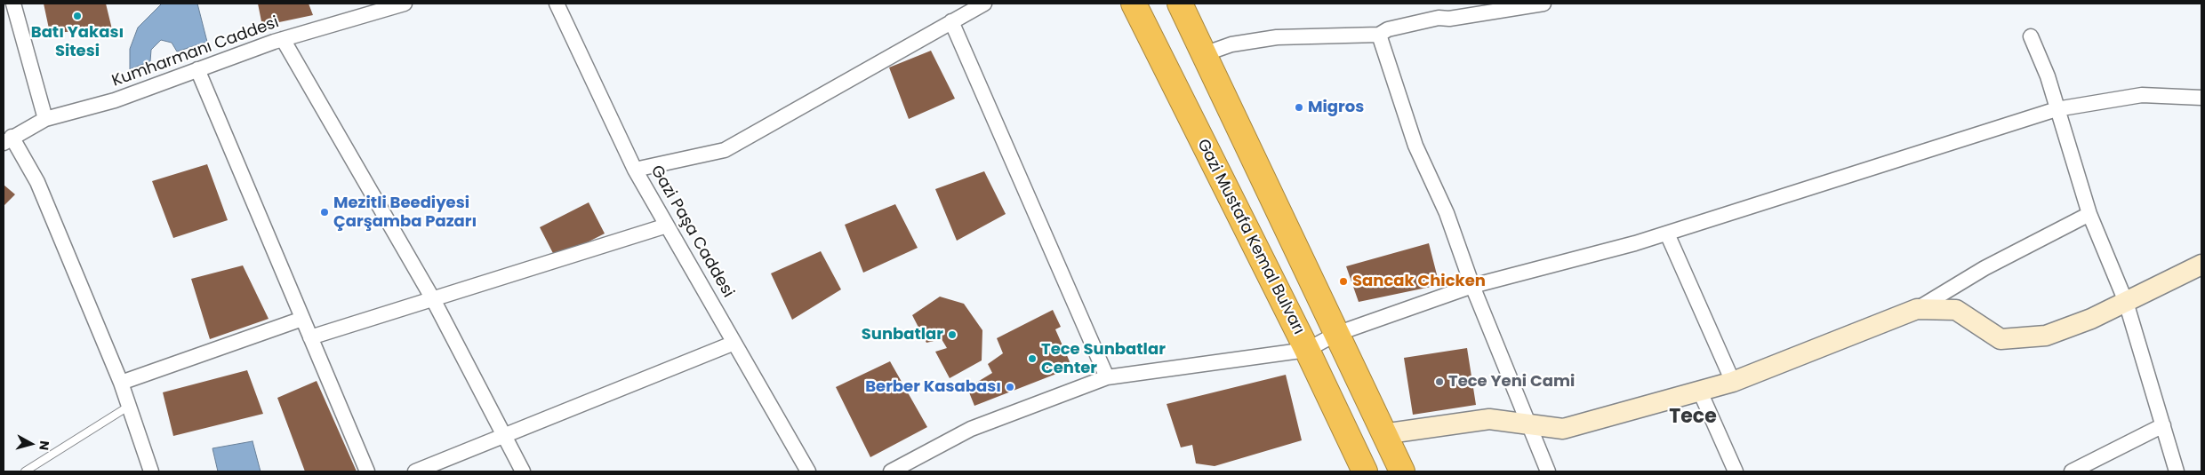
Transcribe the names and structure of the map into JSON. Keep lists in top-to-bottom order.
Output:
{
  "streets": {
    "highway": ["Gazi Mustafa Kemal Bulvarı"],
    "street": ["Kumharmanı Caddesi", "Gazi Paşa Caddesi"]
  },
  "districts": ["Tece"],
  "places": [
    "Batı Yakası Sitesi",
    "Migros",
    "Mezitli Beediyesi Çarşamba Pazarı",
    "Sancak Chicken",
    "Sunbatlar",
    "Tece Sunbatlar Center",
    "Tece Yeni Cami",
    "Berber Kasabası"
  ],
  "north": "right"
}
